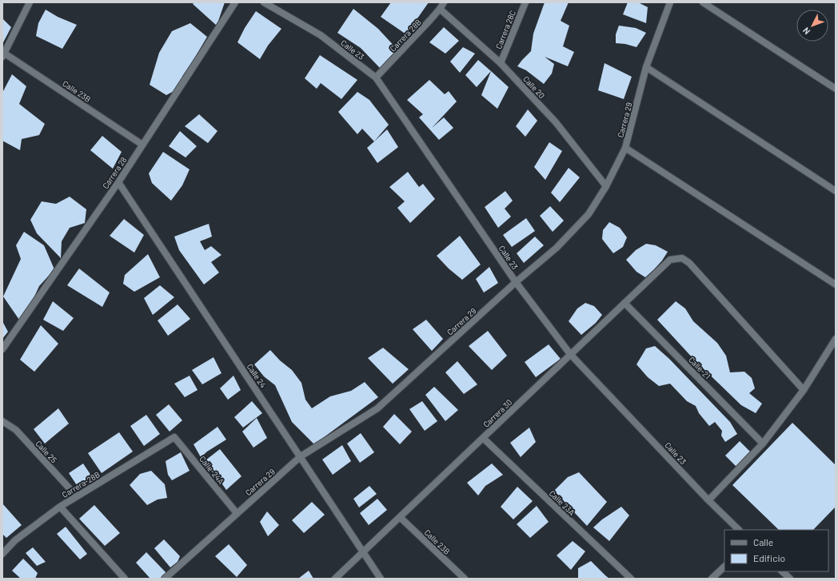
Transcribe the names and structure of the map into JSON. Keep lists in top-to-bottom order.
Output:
{
  "streets": {
    "street": [
      "Carrera 28C",
      "Carrera 28B",
      "Calle 23",
      "Calle 20",
      "Calle 23B",
      "Carrera 29",
      "Carrera 28",
      "Calle-21",
      "Calle 24",
      "Carrera 30",
      "Calle 25",
      "Calle-24A",
      "Carrera-28B",
      "Calle 23A"
    ]
  },
  "crossings": [
    ["Carrera 28C", "Calle 20"],
    ["Carrera 28B", "Calle 23"],
    ["Carrera 28B", "Calle 20"],
    ["Calle 23", "Carrera 29"],
    ["Calle 23", "Carrera 30"],
    ["Calle 20", "Carrera 29"],
    ["Calle 23B", "Carrera 28"],
    ["Calle 23B", "Carrera 30"],
    ["Carrera 29", "Calle 24"],
    ["Carrera 29", "Calle-24A"],
    ["Carrera 28", "Calle 24"],
    ["Calle-21", "Carrera 30"],
    ["Calle 24", "Carrera 30"],
    ["Carrera 30", "Calle 23A"],
    ["Calle 25", "Carrera-28B"],
    ["Calle-24A", "Carrera-28B"]
  ],
  "legend": ["Calle", "Edificio"],
  "north": "bottom left"
}
